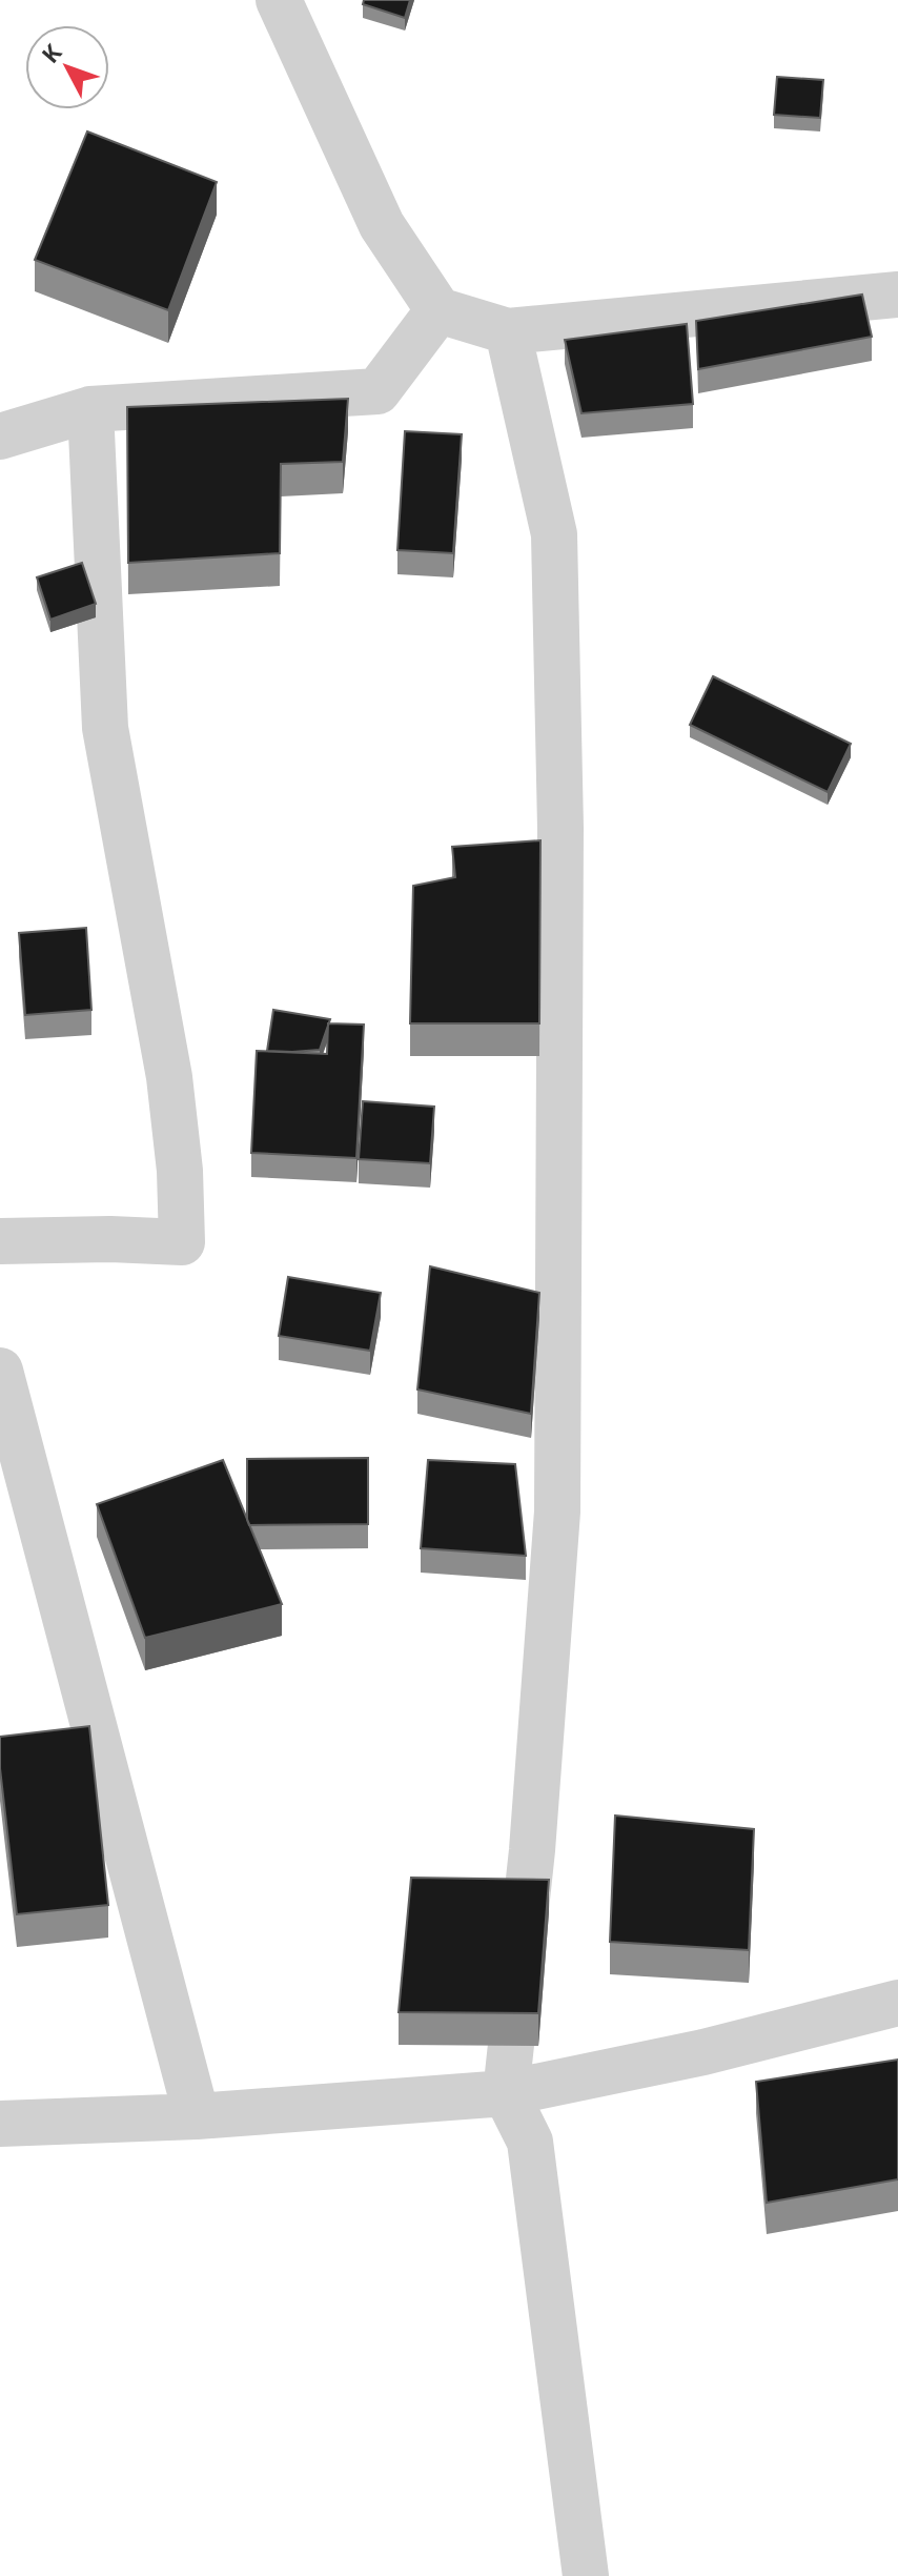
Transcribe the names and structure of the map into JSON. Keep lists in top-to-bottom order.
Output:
{
  "north": "top left"
}
